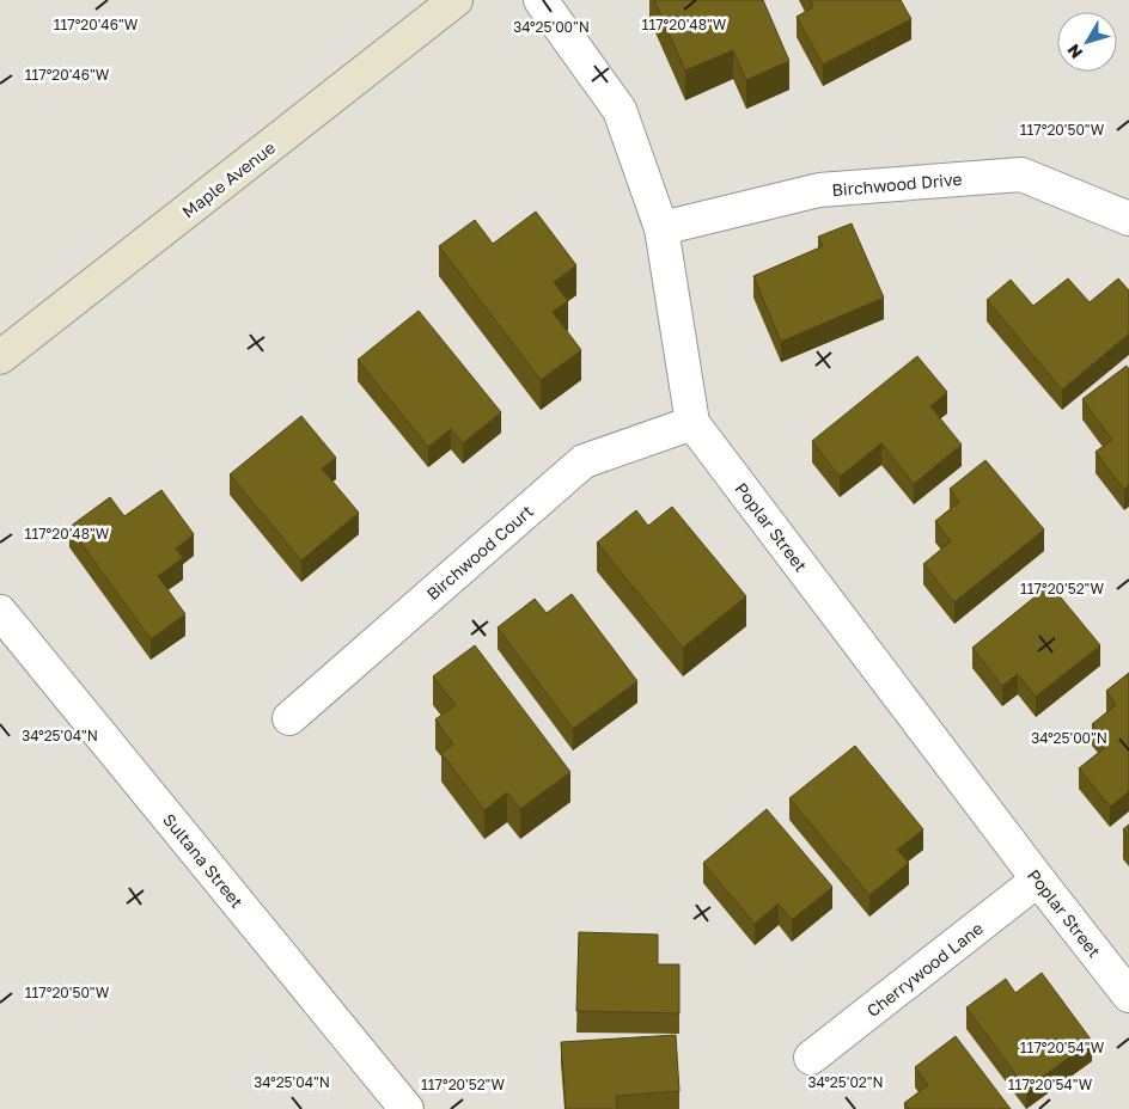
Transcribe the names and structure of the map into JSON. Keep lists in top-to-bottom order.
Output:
{
  "streets": {
    "street": [
      "Maple Avenue",
      "Birchwood Drive",
      "Poplar Street",
      "Birchwood Court",
      "Sultana Street",
      "Cherrywood Lane"
    ]
  },
  "crossings": [
    ["Birchwood Drive", "Poplar Street"],
    ["Poplar Street", "Birchwood Court"],
    ["Poplar Street", "Cherrywood Lane"]
  ],
  "north": "bottom left",
  "coordinates": [
    "117°20'48\"W",
    "117°20'46\"W",
    "34°25'00\"N",
    "117°20'50\"W",
    "117°20'52\"W",
    "34°25'04\"N",
    "117°20'54\"W",
    "34°25'02\"N"
  ]
}
